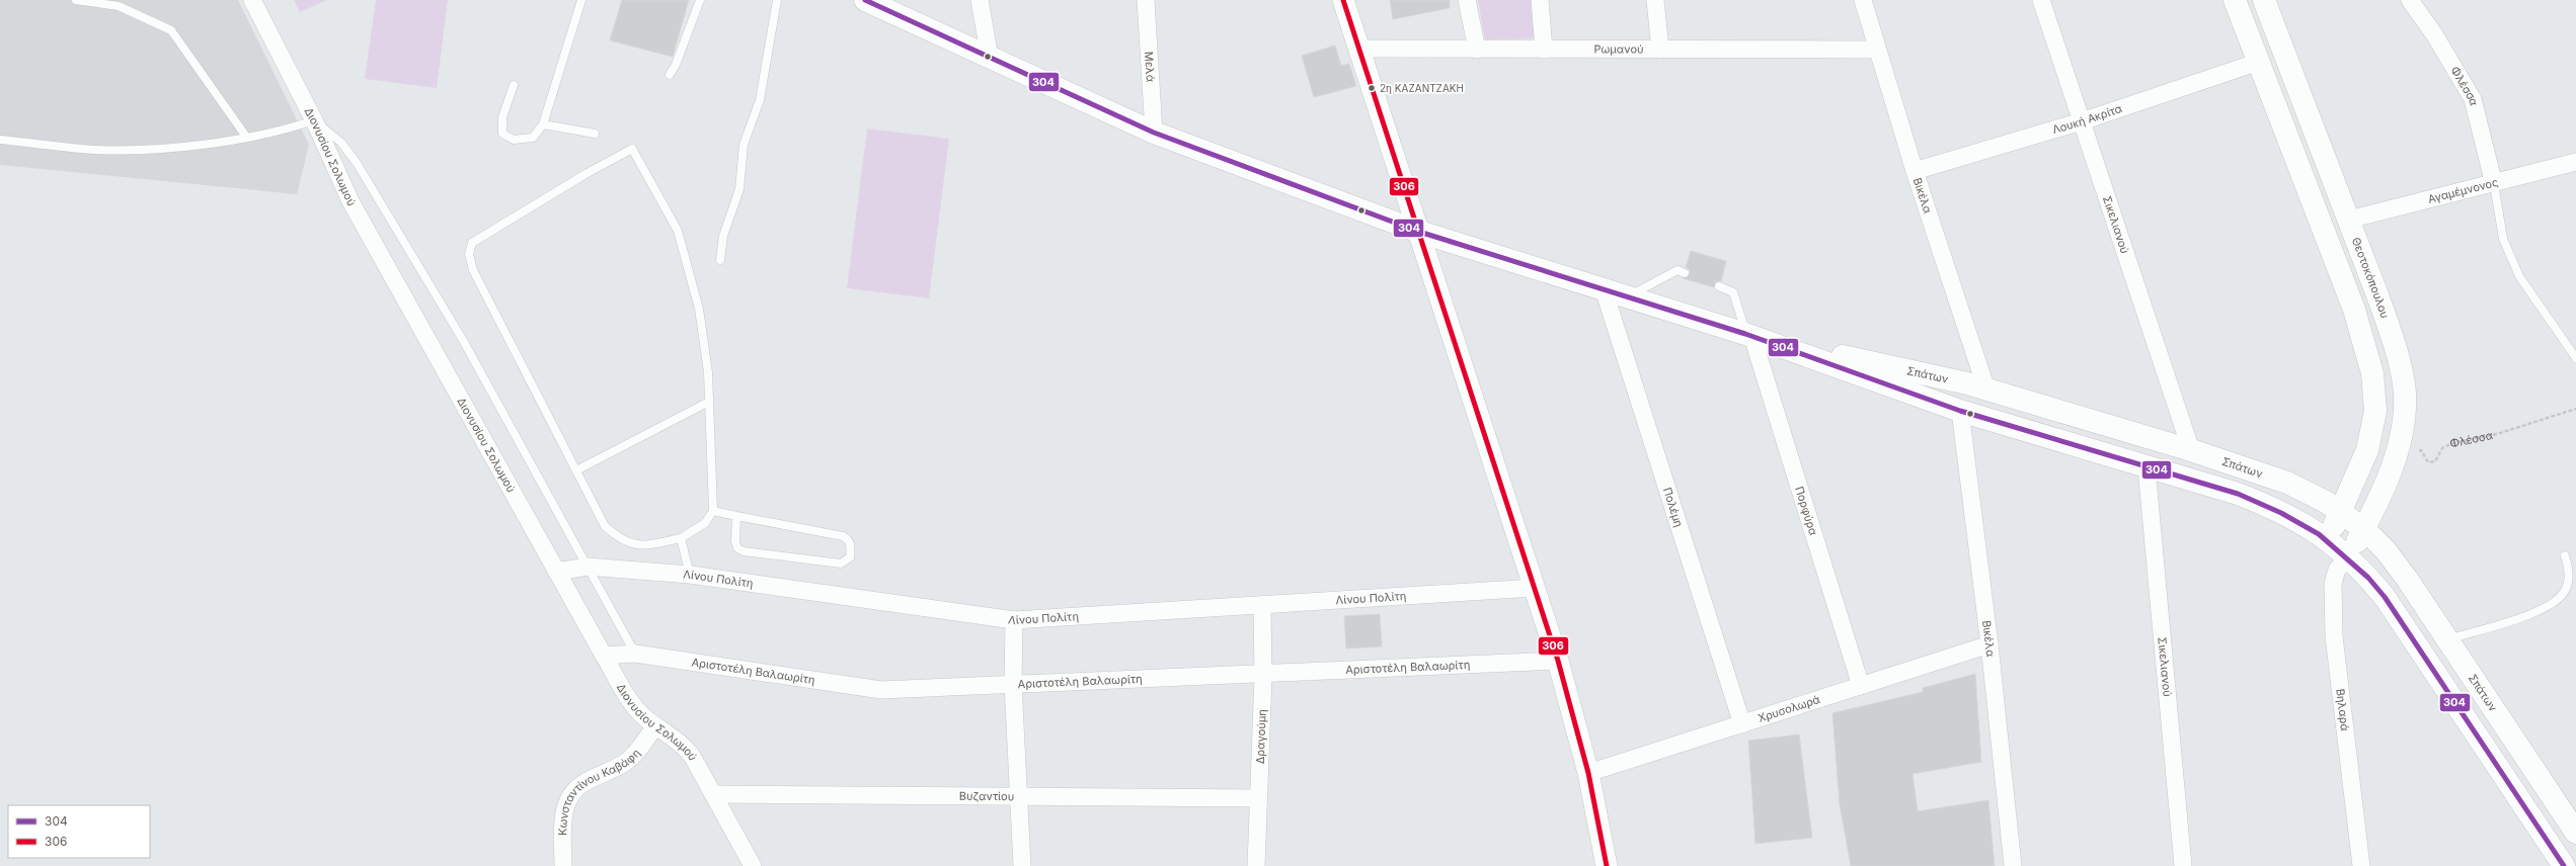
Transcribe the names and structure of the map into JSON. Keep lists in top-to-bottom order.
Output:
{
  "streets": {
    "main road": ["Θεοτοκόπουλου", "Σπάτων"],
    "street": [
      "Ρωμανού",
      "Μελά",
      "Φλέσσα",
      "Λουκή Ακρίτα",
      "Διονυσίου Σολωμού",
      "Αγαμέμνονος",
      "Βικέλα",
      "Σικελιανού",
      "Πολέμη",
      "Πορφύρα",
      "Λίνου Πολίτη",
      "Αριστοτέλη Βαλαωρίτη",
      "Χρυσολωρά",
      "Βηλαρά",
      "Δραγούμη",
      "Κωνσταντίνου Καβάφη",
      "Βυζαντίου"
    ]
  },
  "crossings": [
    ["Ρωμανού", "Βικέλα"],
    ["Μελά", "Σπάτων"],
    ["Φλέσσα", "Αγαμέμνονος"],
    ["Λουκή Ακρίτα", "Βικέλα"],
    ["Λουκή Ακρίτα", "Σικελιανού"],
    ["Διονυσίου Σολωμού", "Λίνου Πολίτη"],
    ["Διονυσίου Σολωμού", "Αριστοτέλη Βαλαωρίτη"],
    ["Διονυσίου Σολωμού", "Κωνσταντίνου Καβάφη"],
    ["Διονυσίου Σολωμού", "Βυζαντίου"],
    ["Αγαμέμνονος", "Θεοτοκόπουλου"],
    ["Βικέλα", "Σπάτων"],
    ["Βικέλα", "Χρυσολωρά"],
    ["Σικελιανού", "Σπάτων"],
    ["Θεοτοκόπουλου", "Σπάτων"],
    ["Θεοτοκόπουλου", "Βηλαρά"],
    ["Σπάτων", "Πολέμη"],
    ["Σπάτων", "Πορφύρα"],
    ["Σπάτων", "Βηλαρά"],
    ["Πολέμη", "Χρυσολωρά"],
    ["Πορφύρα", "Χρυσολωρά"],
    ["Λίνου Πολίτη", "Δραγούμη"],
    ["Αριστοτέλη Βαλαωρίτη", "Δραγούμη"],
    ["Δραγούμη", "Βυζαντίου"]
  ],
  "places": ["2η ΚΑΖΑΝΤΖΑΚΗ"],
  "lines": ["transit line 304", "transit line 306"],
  "legend": ["304", "306"]
}
